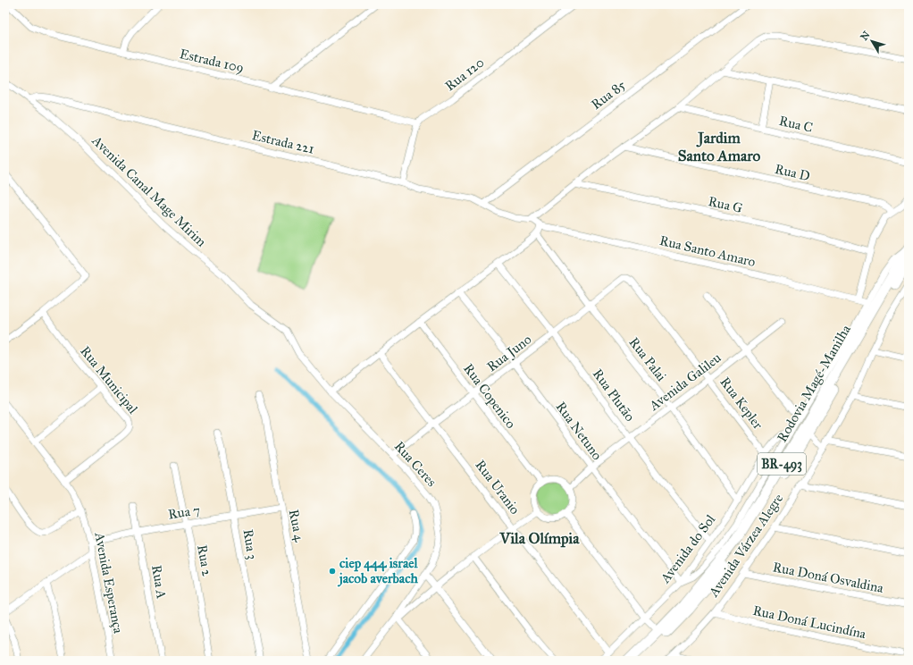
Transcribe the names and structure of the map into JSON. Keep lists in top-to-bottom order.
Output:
{
  "streets": {
    "highway": ["Rodovia Magé-Manilha", "BR-493"],
    "street": [
      "Estrada 109",
      "Rua 120",
      "Rua 85",
      "Rua C",
      "Estrada 221",
      "Rua D",
      "Avenida Canal Mage Mirim",
      "Rua G",
      "Rua Santo Amaro",
      "Rua Juno",
      "Rua Palai",
      "Rua Municipal",
      "Avenida Galileu",
      "Rua Plutão",
      "Rua Copenico",
      "Rua Kepler",
      "Rua Netuno",
      "Rua Ceres",
      "Rua Uranio",
      "Rua 7",
      "Rua 4",
      "Rua 3",
      "Avenida Várzea Alegre",
      "Avenida do Sol",
      "Rua 2",
      "Rua Doná Osvaldina",
      "Rua A",
      "Avenida Esperança",
      "Rua Doná Lucindína"
    ]
  },
  "crossings": [
    ["Estrada 109", "Rua 120"],
    ["Rua 85", "Estrada 221"],
    ["Estrada 221", "Avenida Canal Mage Mirim"],
    ["Avenida Canal Mage Mirim", "Rua Ceres"],
    ["Rua Juno", "Rua Palai"],
    ["Rua Juno", "Rua Plutão"],
    ["Rua Juno", "Rua Copenico"],
    ["Rua Juno", "Rua Kepler"],
    ["Rua Juno", "Rua Netuno"],
    ["Rua Juno", "Rua Ceres"],
    ["Rua Juno", "Rua Uranio"],
    ["Rua Palai", "Avenida Galileu"],
    ["Rua Palai", "Avenida do Sol"],
    ["Avenida Galileu", "Rua Plutão"],
    ["Avenida Galileu", "Rua Copenico"],
    ["Avenida Galileu", "Rua Kepler"],
    ["Avenida Galileu", "Rua Netuno"],
    ["Rua Plutão", "Avenida do Sol"],
    ["Rua Kepler", "Avenida do Sol"],
    ["Rua Netuno", "Avenida do Sol"],
    ["Rua Uranio", "Avenida do Sol"],
    ["Rua 7", "Rua 4"],
    ["Rua 7", "Rua 3"],
    ["Rua 7", "Rua 2"],
    ["Rua 7", "Rua A"],
    ["Rua 7", "Avenida Esperança"],
    ["Avenida Várzea Alegre", "Rua Doná Osvaldina"],
    ["Avenida Várzea Alegre", "Rua Doná Lucindína"]
  ],
  "districts": ["Jardim Santo Amaro", "Vila Olímpia"],
  "places": ["ciep 444 israel jacob averbach"],
  "north": "top left"
}
